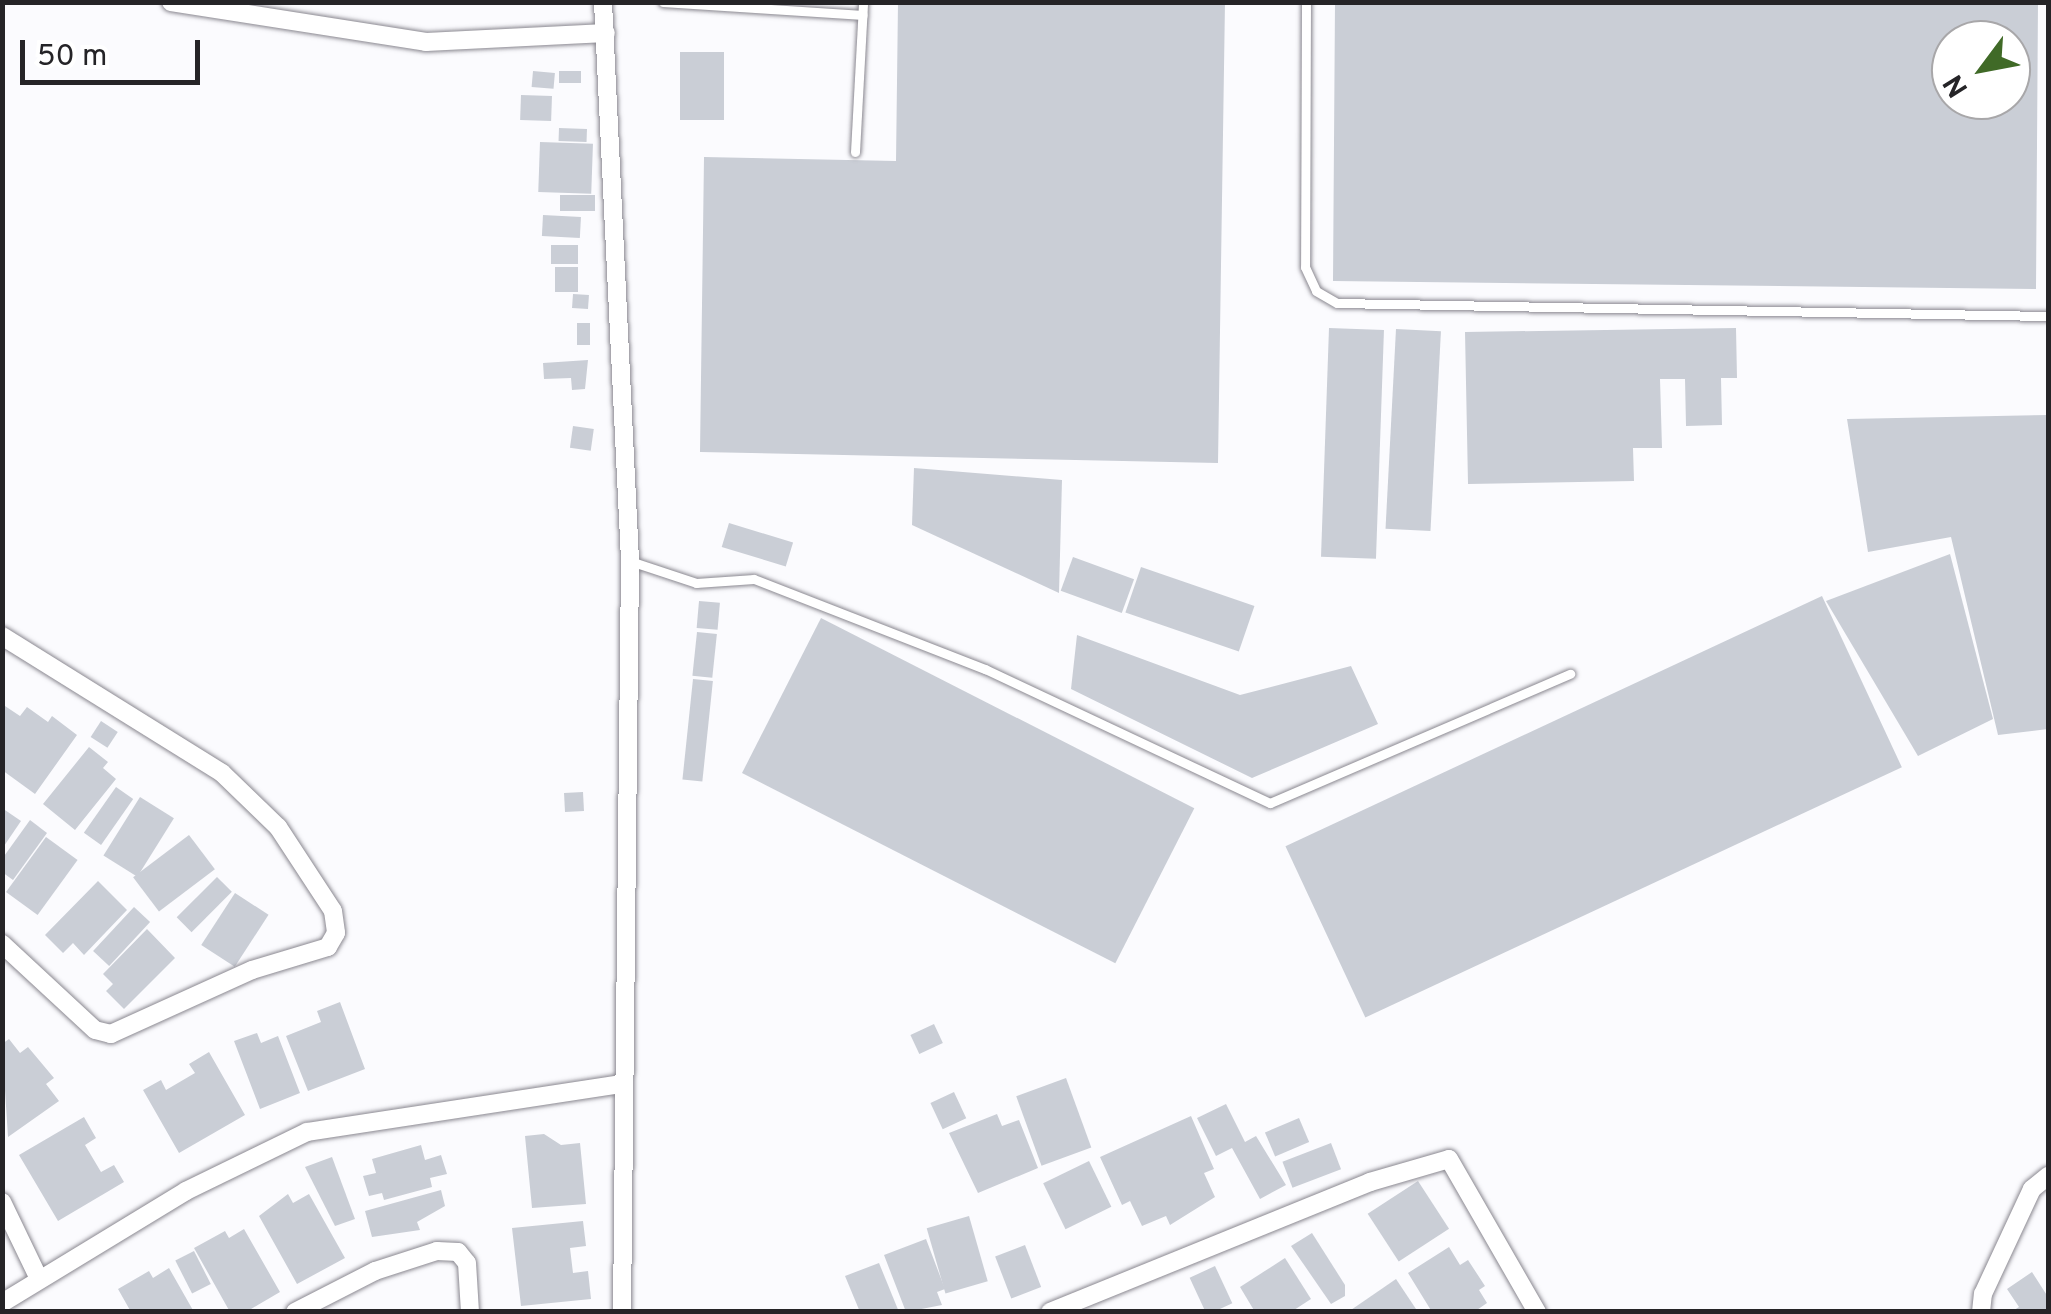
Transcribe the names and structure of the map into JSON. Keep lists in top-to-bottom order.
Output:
{
  "scale_bar": "50 m",
  "north": "bottom left"
}
